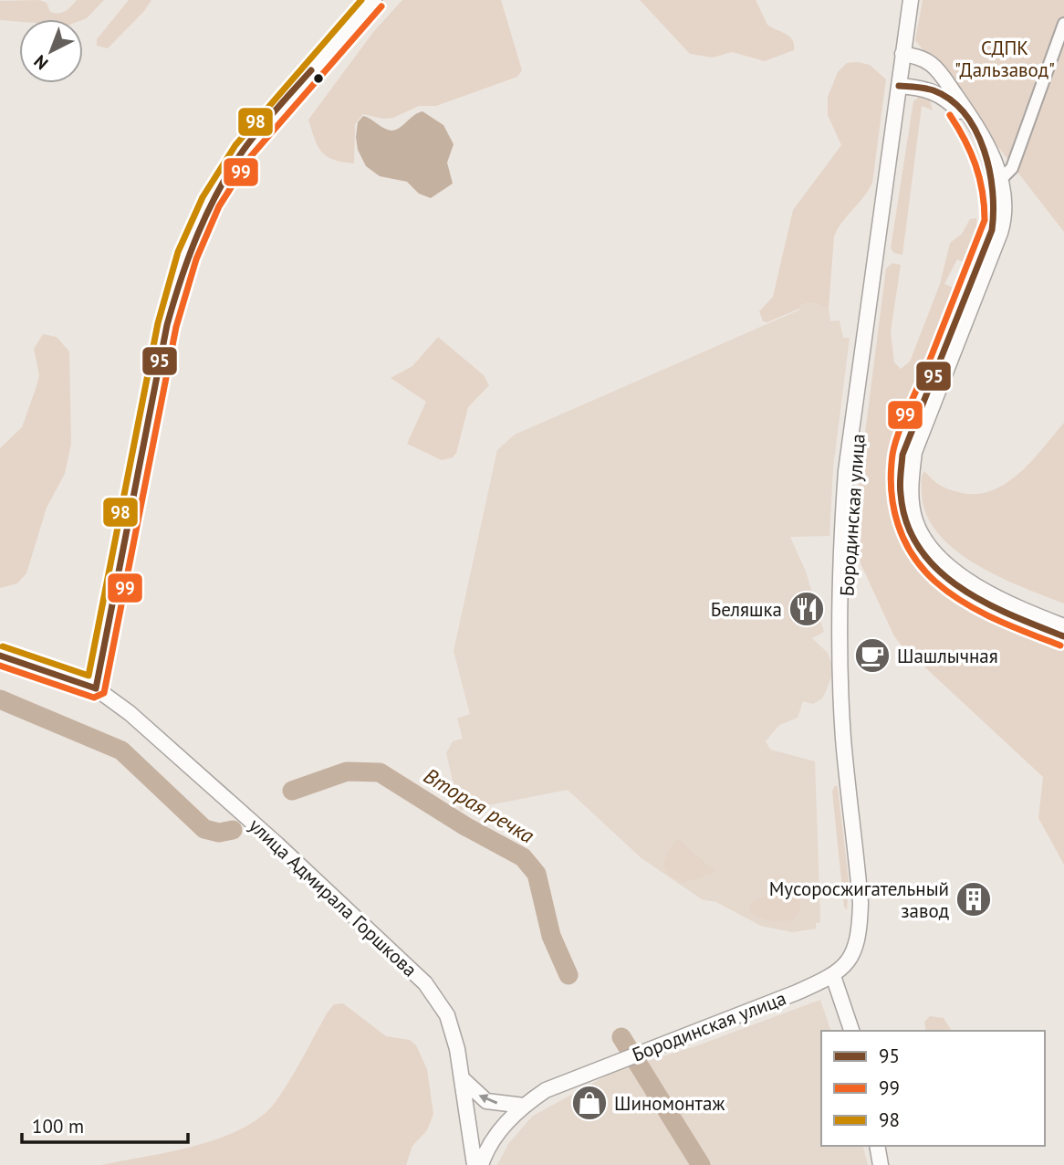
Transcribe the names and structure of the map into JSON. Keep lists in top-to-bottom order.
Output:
{
  "streets": {
    "main road": ["Бородинская улица", "улица Адмирала Горшкова"]
  },
  "water": ["Вторая речка"],
  "parks": ["СДПК \"Дальзавод\""],
  "places": {
    "restaurant": ["Беляшка"],
    "cafe": ["Шашлычная"],
    "building": ["Мусоросжигательный завод"],
    "shop": ["Шиномонтаж"]
  },
  "lines": ["transit line 98", "transit line 99", "transit line 95"],
  "legend": ["95", "99", "98"],
  "scale_bar": "100 m",
  "north": "bottom left"
}
